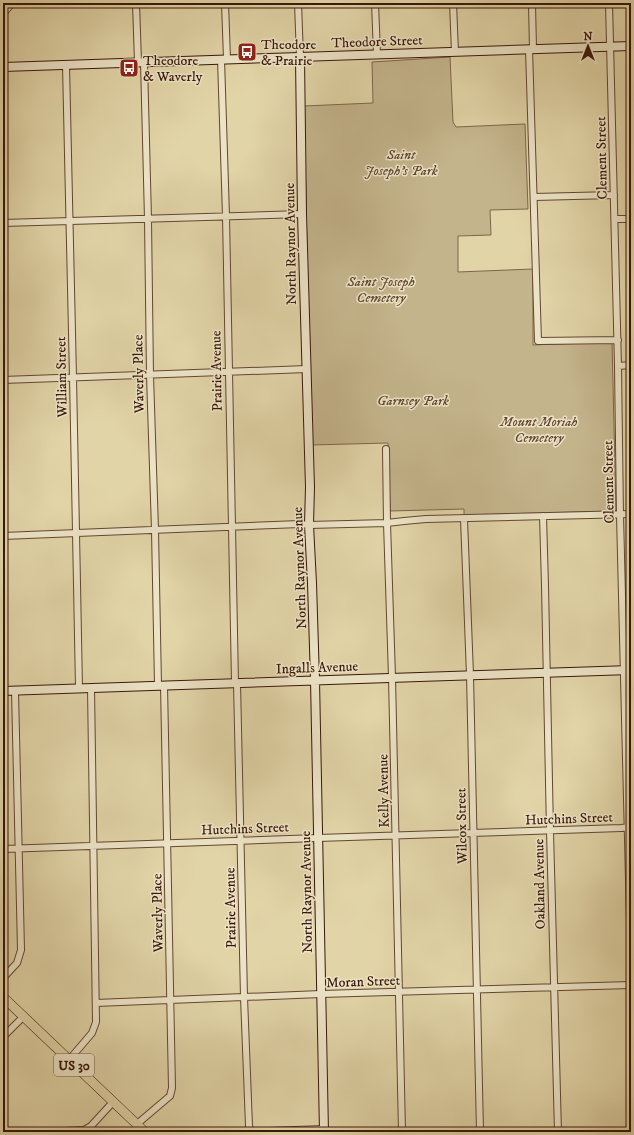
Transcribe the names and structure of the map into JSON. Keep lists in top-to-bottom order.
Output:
{
  "streets": {
    "main road": [
      "Theodore Street",
      "North Raynor Avenue",
      "Ingalls Avenue",
      "US 30"
    ],
    "street": [
      "Clement Street",
      "Prairie Avenue",
      "Waverly Place",
      "William Street",
      "Kelly Avenue",
      "Hutchins Street",
      "Wilcox Street",
      "Oakland Avenue",
      "Moran Street"
    ]
  },
  "crossings": [
    ["Theodore Street", "Clement Street"],
    ["Theodore Street", "North Raynor Avenue"],
    ["Theodore Street", "Prairie Avenue"],
    ["Theodore Street", "Waverly Place"],
    ["Theodore Street", "William Street"],
    ["Clement Street", "Ingalls Avenue"],
    ["Clement Street", "Hutchins Street"],
    ["North Raynor Avenue", "Ingalls Avenue"],
    ["North Raynor Avenue", "Hutchins Street"],
    ["North Raynor Avenue", "Moran Street"],
    ["Prairie Avenue", "Ingalls Avenue"],
    ["Prairie Avenue", "Hutchins Street"],
    ["Prairie Avenue", "Moran Street"],
    ["Waverly Place", "Ingalls Avenue"],
    ["Waverly Place", "Hutchins Street"],
    ["Waverly Place", "Moran Street"],
    ["Waverly Place", "US 30"],
    ["William Street", "Ingalls Avenue"],
    ["Ingalls Avenue", "Kelly Avenue"],
    ["Ingalls Avenue", "Wilcox Street"],
    ["Ingalls Avenue", "Oakland Avenue"],
    ["Kelly Avenue", "Hutchins Street"],
    ["Kelly Avenue", "Moran Street"],
    ["Hutchins Street", "Wilcox Street"],
    ["Hutchins Street", "Oakland Avenue"],
    ["Wilcox Street", "Moran Street"],
    ["Oakland Avenue", "Moran Street"]
  ],
  "parks": [
    "Saint Joseph's Park",
    "Saint Joseph Cemetery",
    "Garnsey Park",
    "Mount Moriah Cemetery"
  ],
  "places": {
    "bus stop": ["Theodore & Prairie", "Theodore & Waverly"]
  },
  "north": "top"
}
